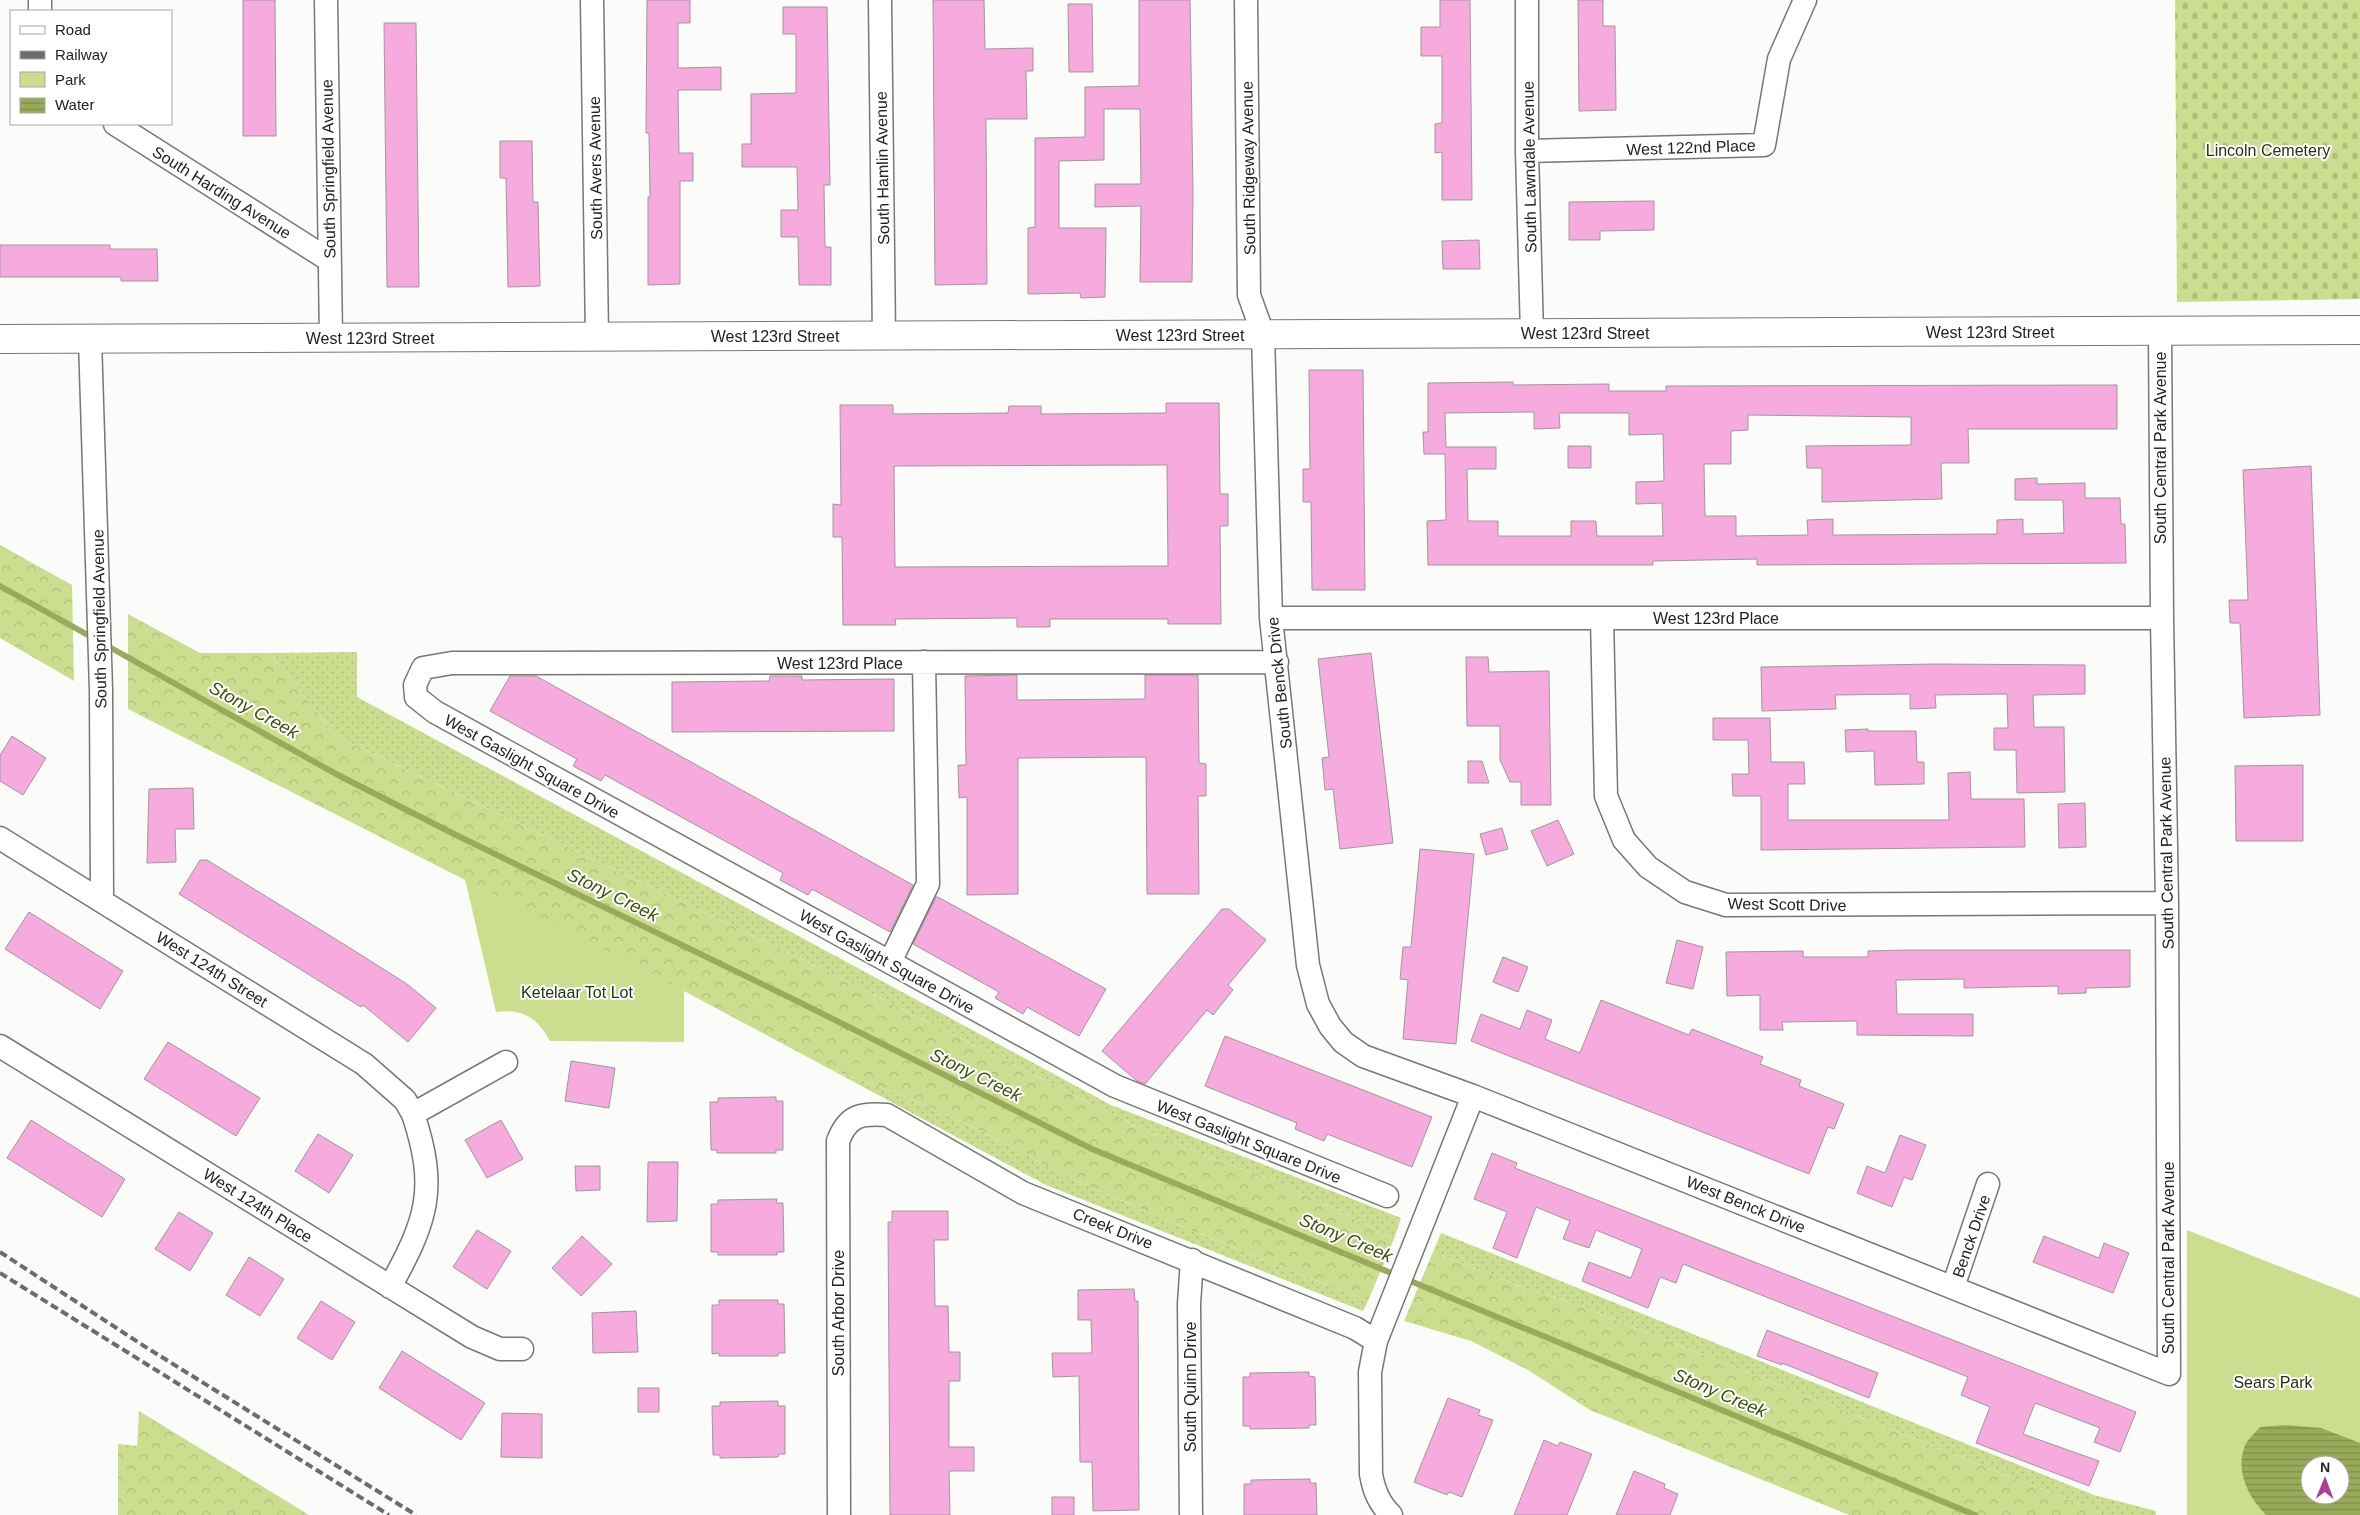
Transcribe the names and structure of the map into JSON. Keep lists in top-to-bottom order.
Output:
{
  "streets": {
    "street": [
      "West 122nd Place",
      "South Lawndale Avenue",
      "South Avers Avenue",
      "South Hamlin Avenue",
      "South Ridgeway Avenue",
      "South Springfield Avenue",
      "South Harding Avenue",
      "West 123rd Street",
      "South Central Park Avenue",
      "West 123rd Place",
      "South Benck Drive",
      "West Gaslight Square Drive",
      "West Scott Drive",
      "West 124th Street",
      "West Benck Drive",
      "West 124th Place",
      "Creek Drive",
      "Benck Drive",
      "South Arbor Drive",
      "South Quinn Drive"
    ]
  },
  "crossings": [
    ["West 122nd Place", "South Lawndale Avenue"],
    ["South Lawndale Avenue", "West 123rd Street"],
    ["South Avers Avenue", "West 123rd Street"],
    ["South Hamlin Avenue", "West 123rd Street"],
    ["South Ridgeway Avenue", "West 123rd Street"],
    ["South Ridgeway Avenue", "South Benck Drive"],
    ["South Springfield Avenue", "South Harding Avenue"],
    ["South Springfield Avenue", "West 123rd Street"],
    ["South Springfield Avenue", "West 124th Street"],
    ["West 123rd Street", "South Central Park Avenue"],
    ["West 123rd Street", "South Benck Drive"],
    ["South Central Park Avenue", "West 123rd Place"],
    ["South Central Park Avenue", "West Scott Drive"],
    ["South Central Park Avenue", "West Benck Drive"],
    ["West 123rd Place", "South Benck Drive"],
    ["West 123rd Place", "West Gaslight Square Drive"],
    ["West 123rd Place", "West Scott Drive"],
    ["South Benck Drive", "West Benck Drive"],
    ["West Benck Drive", "Benck Drive"],
    ["Creek Drive", "South Arbor Drive"],
    ["Creek Drive", "South Quinn Drive"]
  ],
  "water": ["Stony Creek"],
  "parks": ["Lincoln Cemetery", "Ketelaar Tot Lot", "Sears Park"],
  "legend": [
    "Road",
    "Railway",
    "Park",
    "Water"
  ],
  "north": "top"
}
